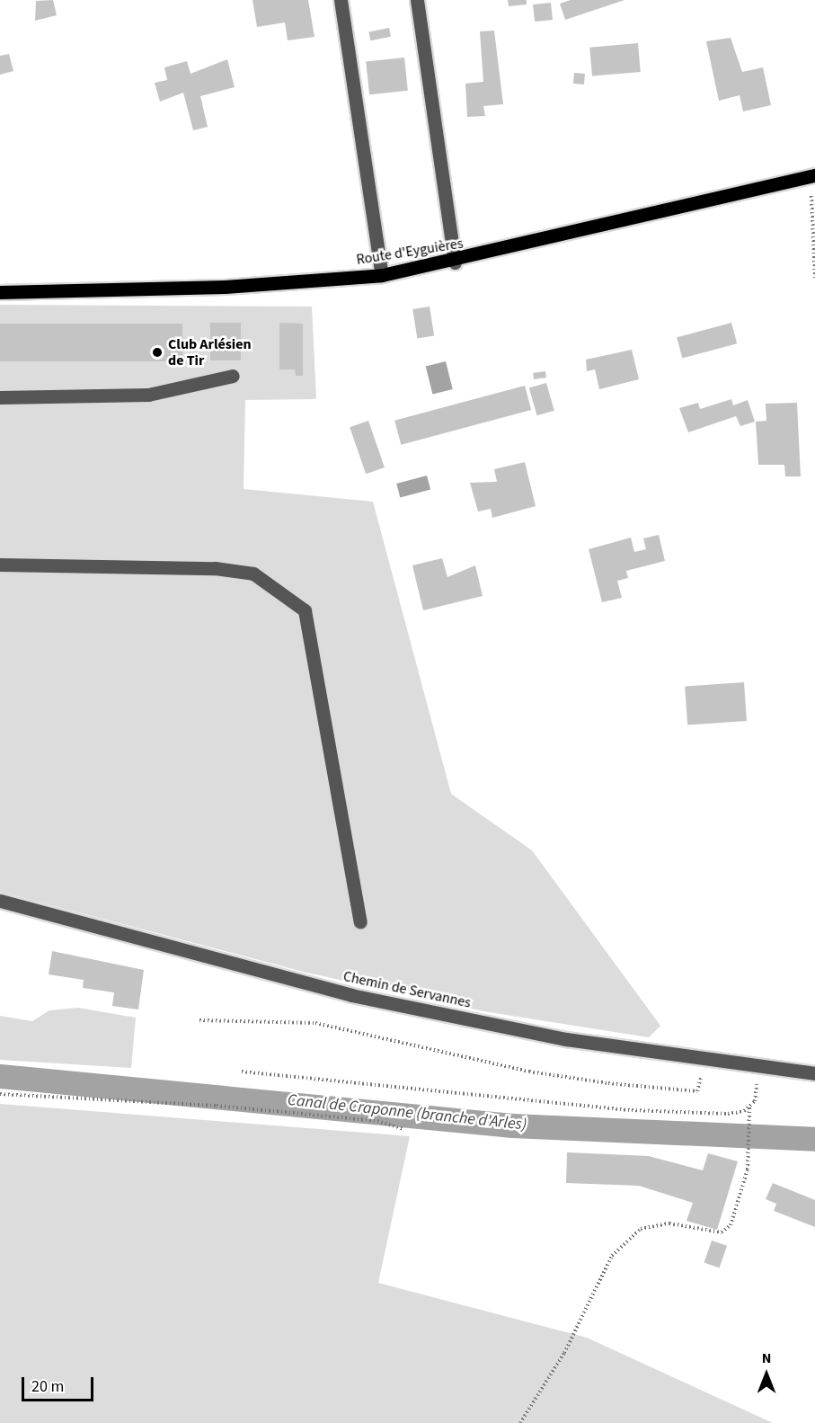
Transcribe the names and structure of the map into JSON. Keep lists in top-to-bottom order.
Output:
{
  "streets": {
    "main road": ["Route d'Eyguières"],
    "street": ["Chemin de Servannes"]
  },
  "water": ["Canal de Craponne (branche d'Arles)"],
  "places": ["Club Arlésien de Tir"],
  "scale_bar": "20 m",
  "north": "top"
}
